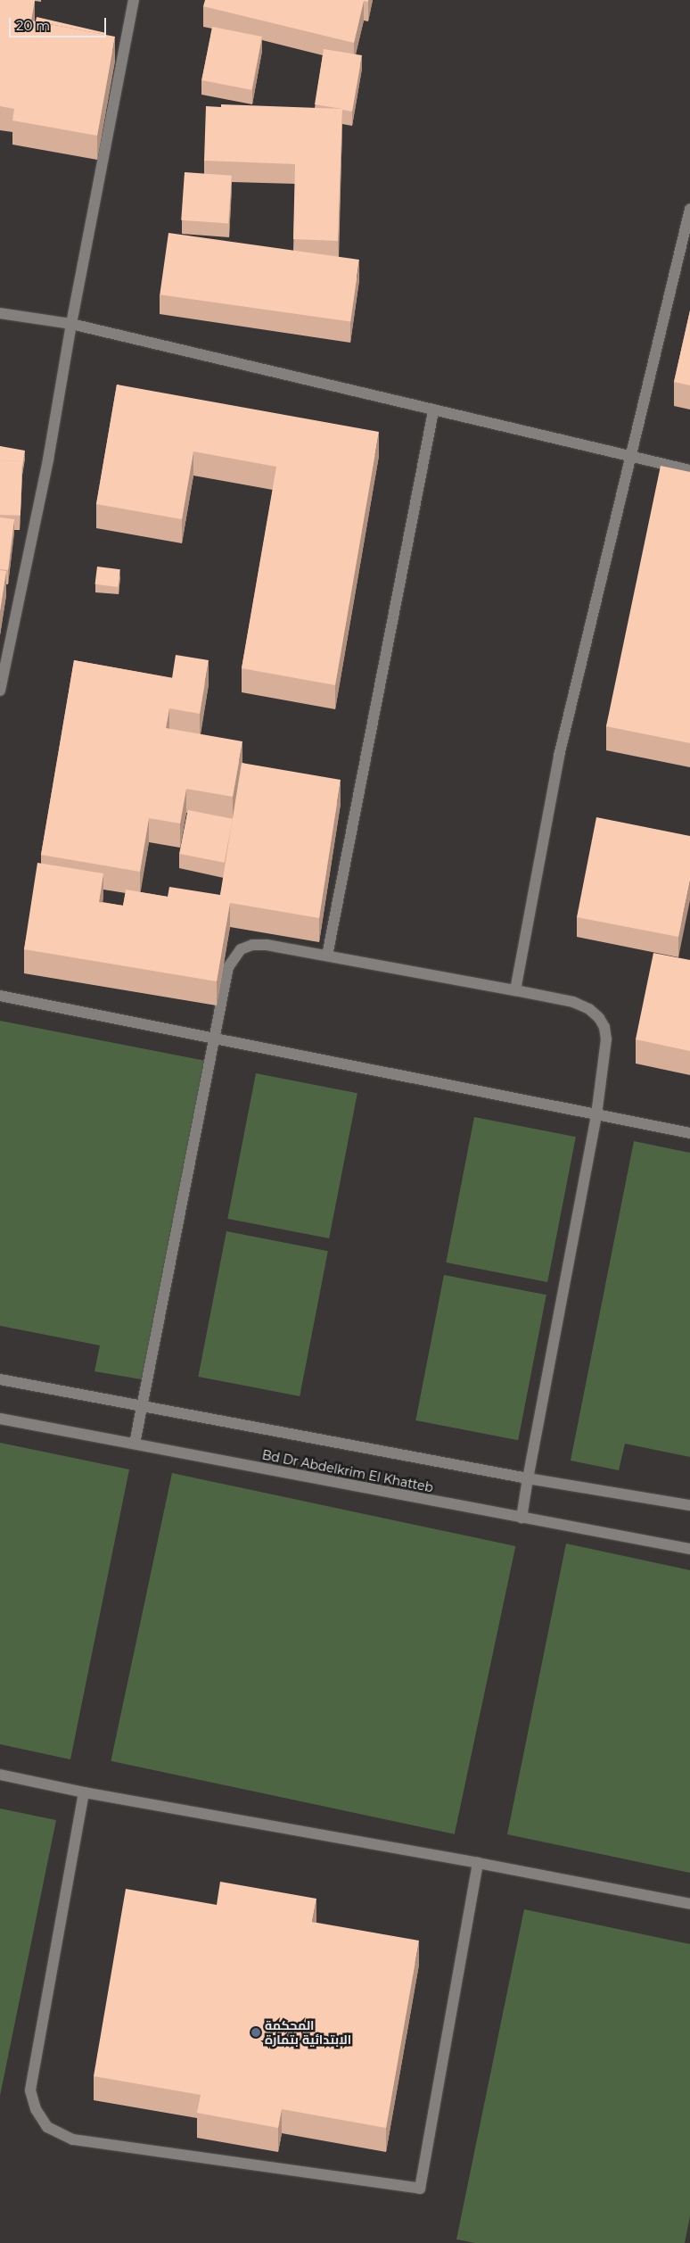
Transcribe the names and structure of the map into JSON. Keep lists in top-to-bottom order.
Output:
{
  "streets": {
    "street": ["Bd Dr Abdelkrim El Khatteb"]
  },
  "places": ["المحكمة الابتدائية بتمارة"],
  "scale_bar": "20 m"
}
